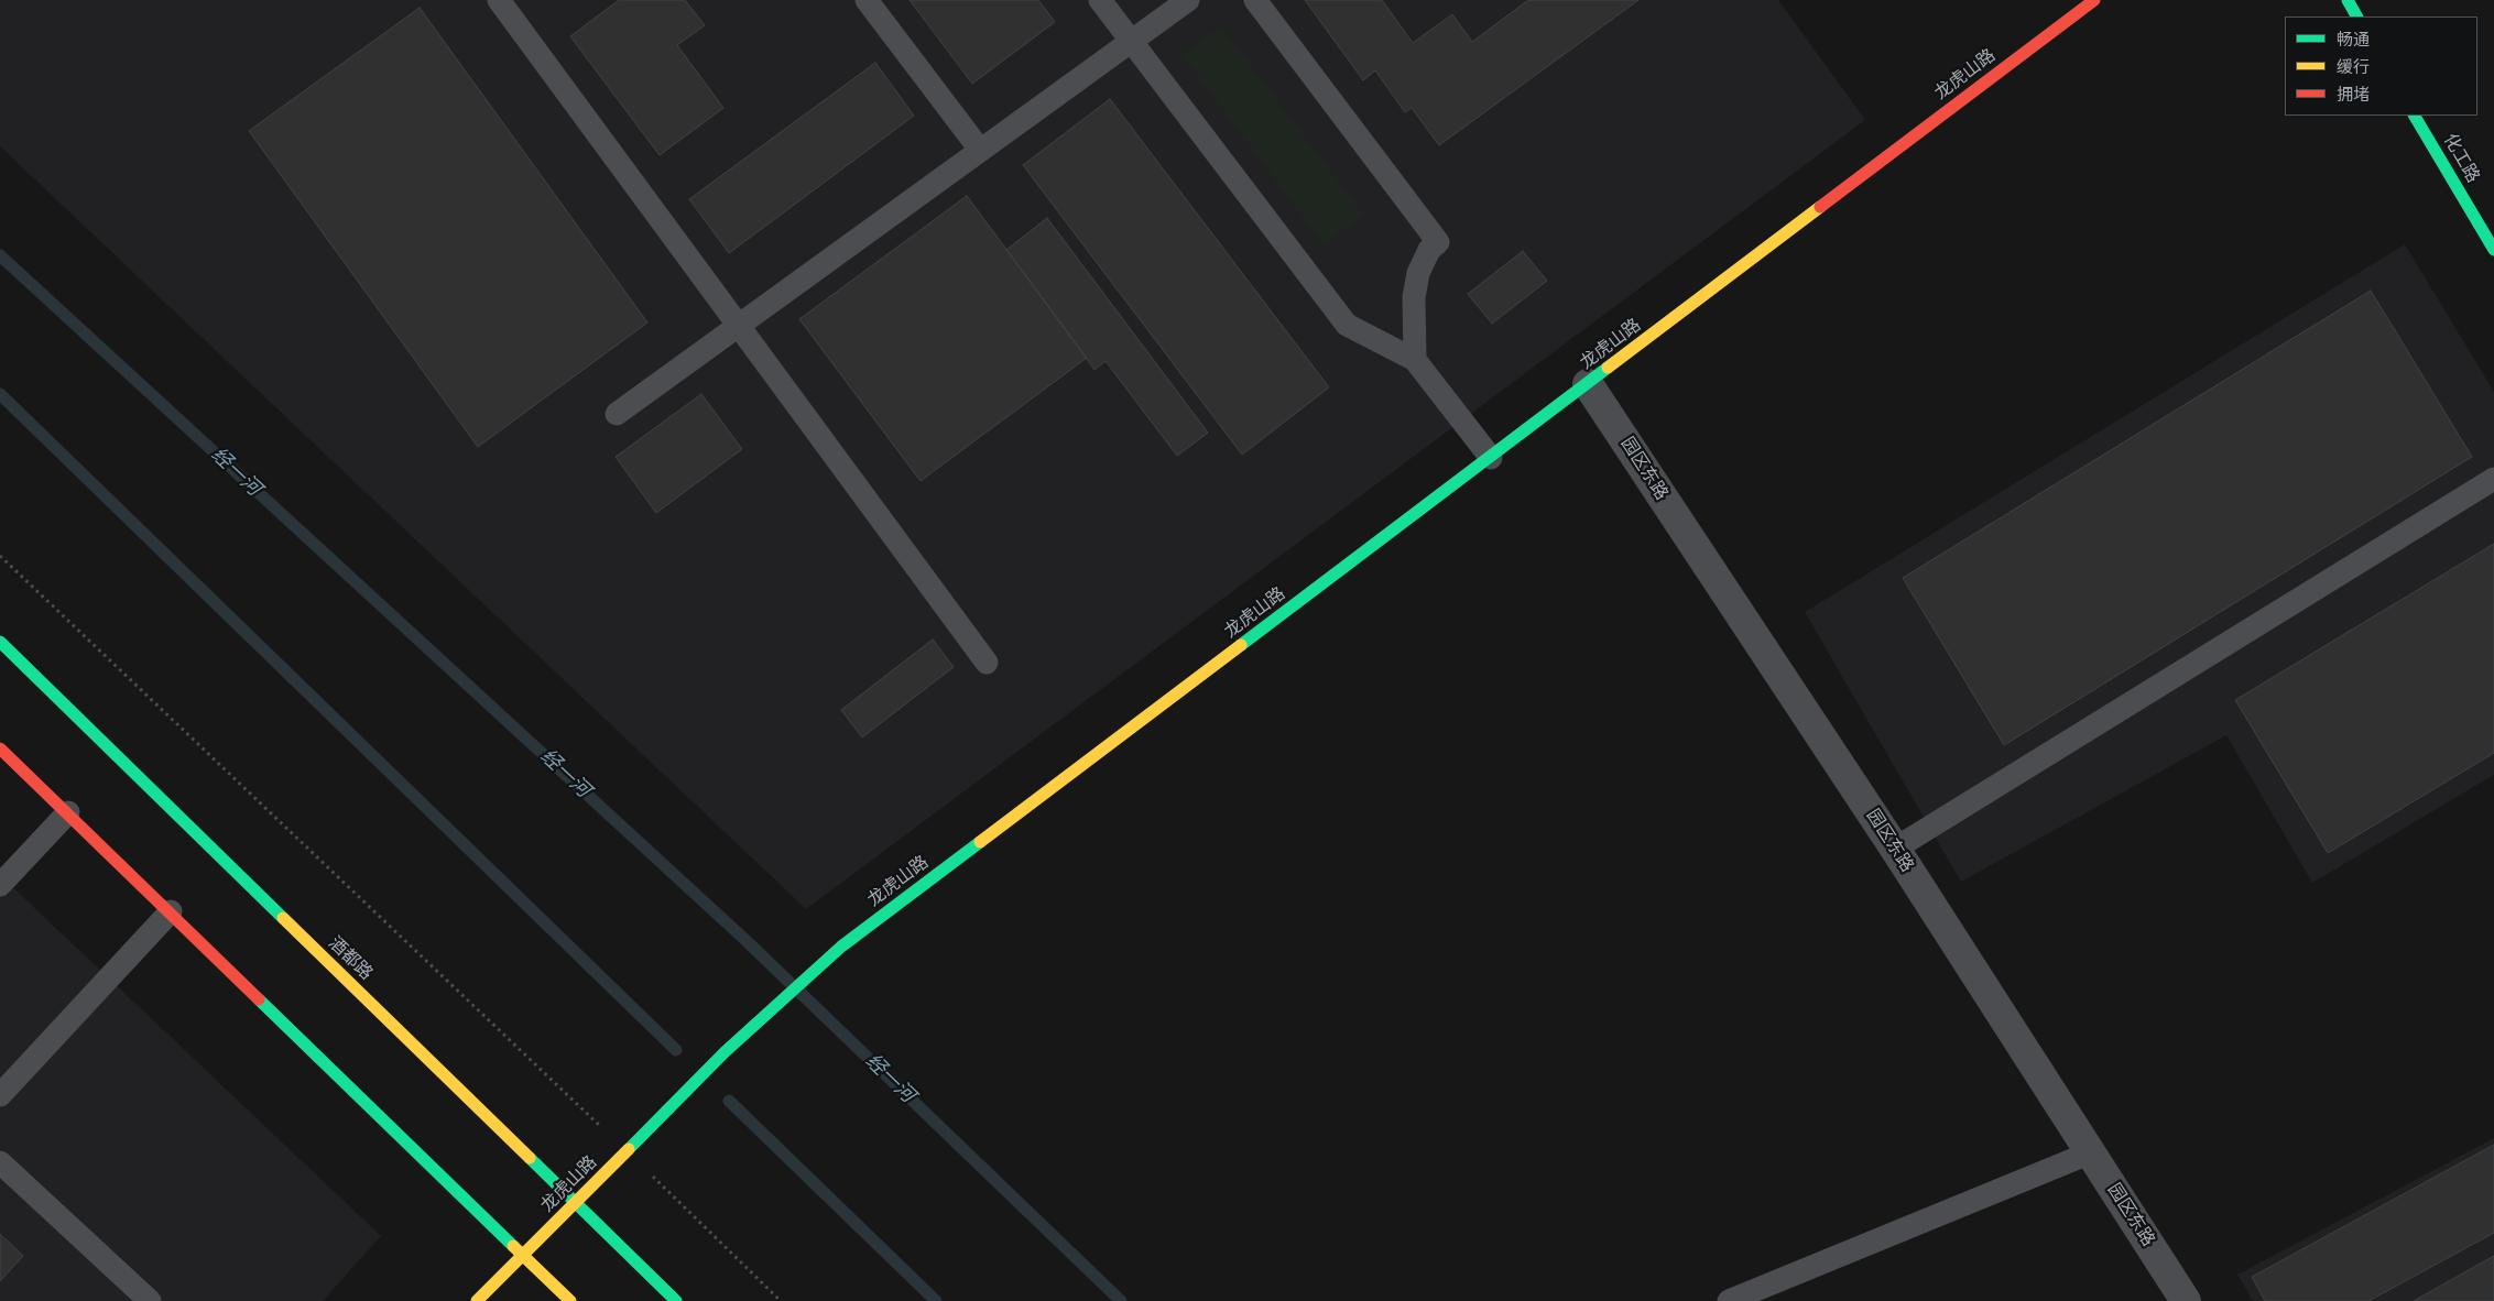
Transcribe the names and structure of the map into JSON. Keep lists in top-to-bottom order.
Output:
{
  "streets": {
    "street": [
      "龙虎山路",
      "化工路",
      "园区东路",
      "酒都路"
    ]
  },
  "crossings": [
    ["龙虎山路", "园区东路"],
    ["龙虎山路", "酒都路"]
  ],
  "water": ["经一河"],
  "legend": ["畅通", "缓行", "拥堵"]
}
